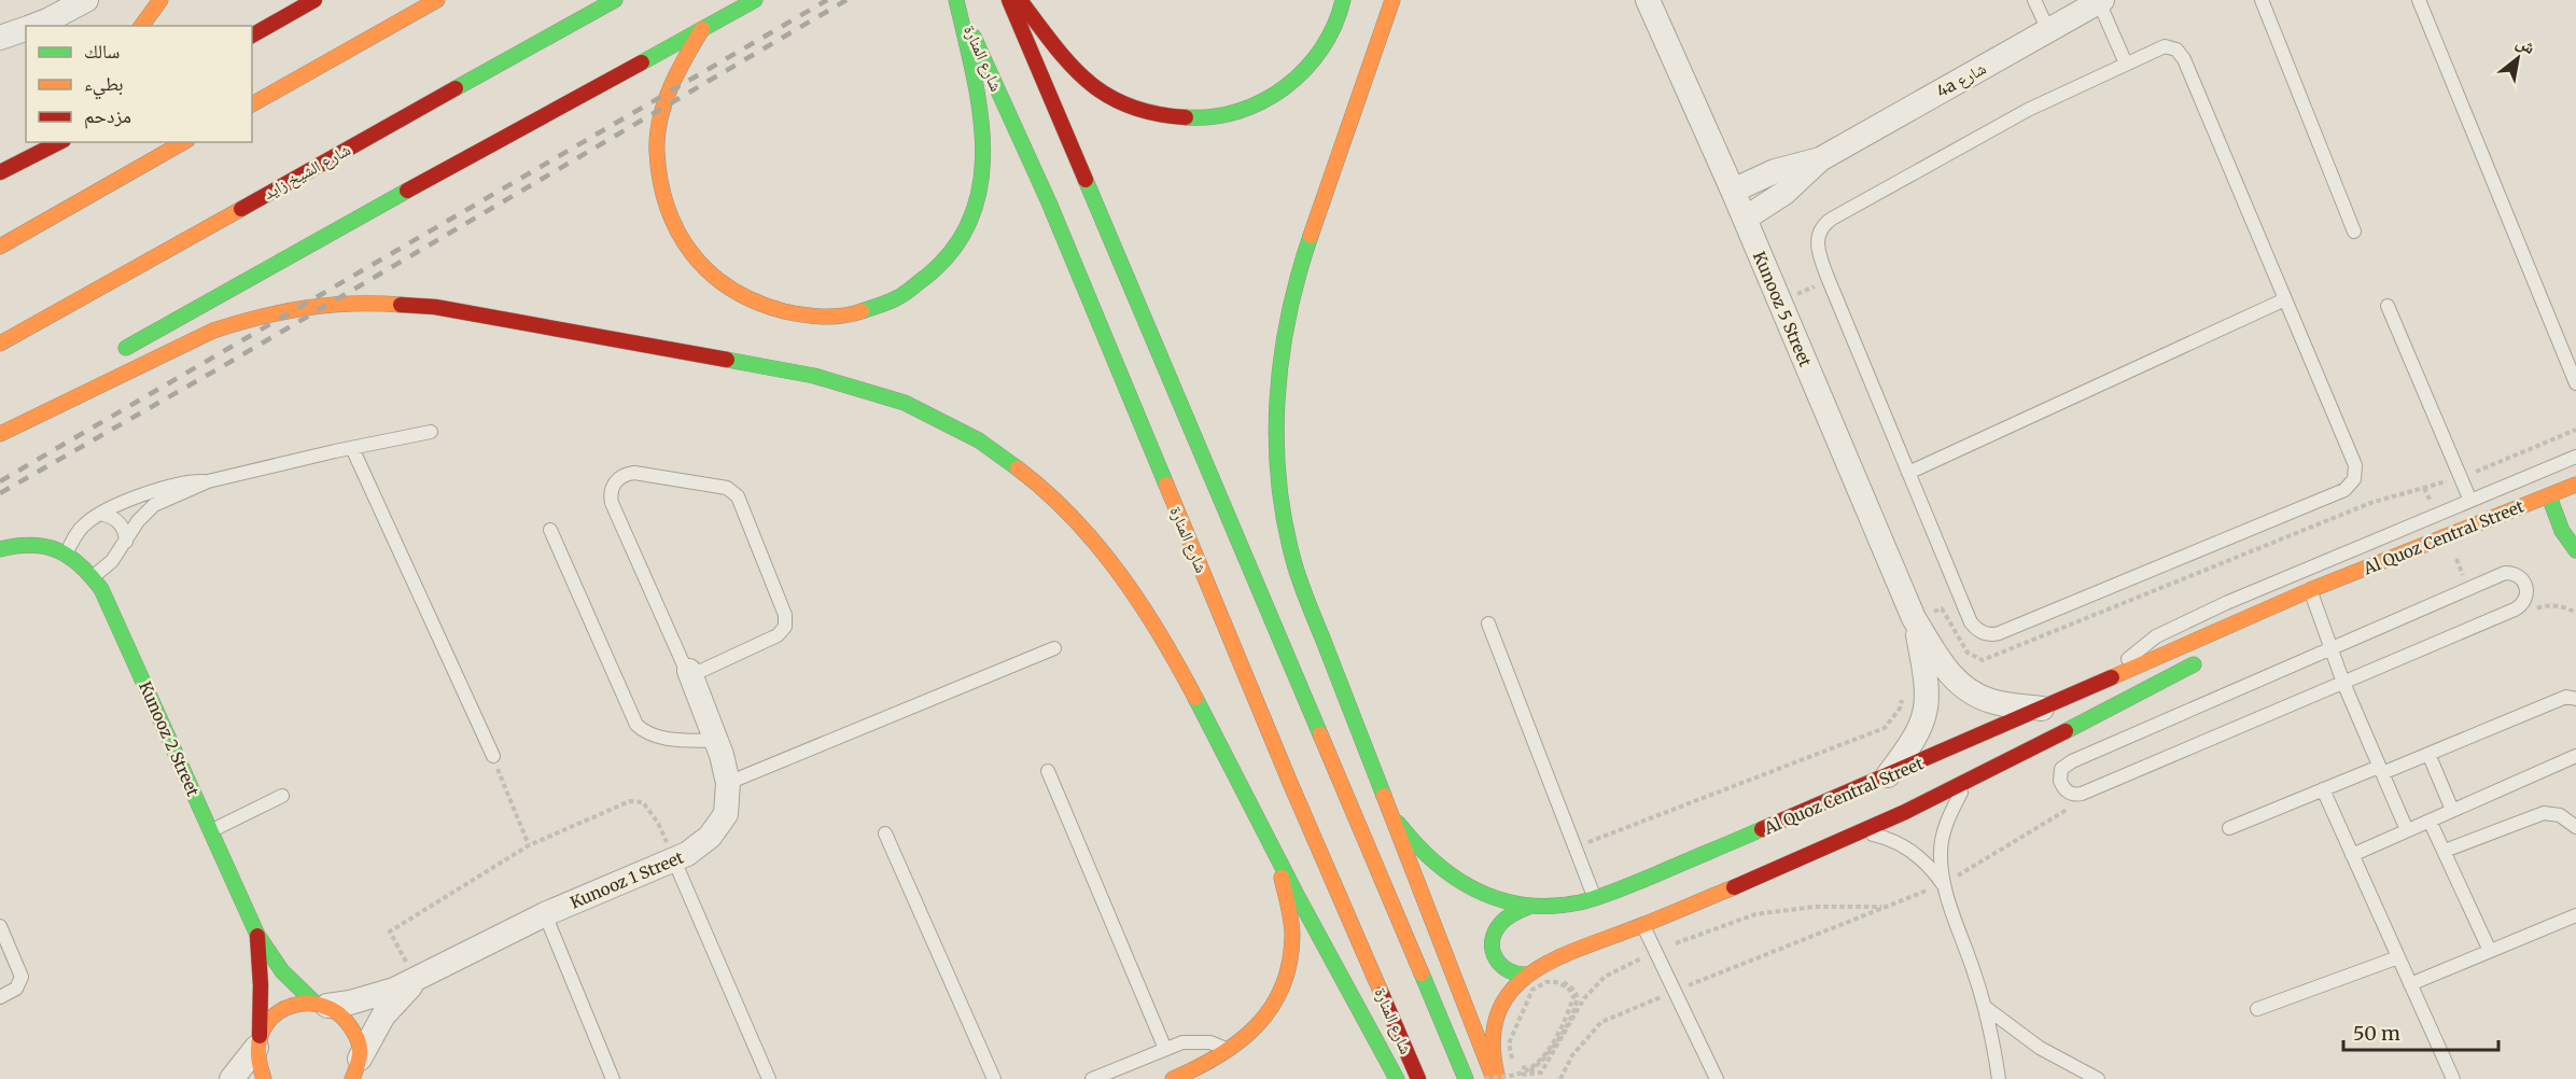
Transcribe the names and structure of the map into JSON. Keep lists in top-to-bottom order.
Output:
{
  "streets": {
    "main road": [
      "شارع المنارة",
      "شارع الشيخ زايد",
      "Al Quoz Central Street",
      "Kunooz 2 Street"
    ],
    "street": ["4a شارع", "Kunooz 5 Street", "Kunooz 1 Street"]
  },
  "crossings": [
    ["4a شارع", "Kunooz 5 Street"],
    ["Kunooz 5 Street", "Al Quoz Central Street"],
    ["Kunooz 2 Street", "Kunooz 1 Street"]
  ],
  "legend": ["سالك", "بطيء", "مزدحم"],
  "scale_bar": "50 m",
  "north": "top right"
}
